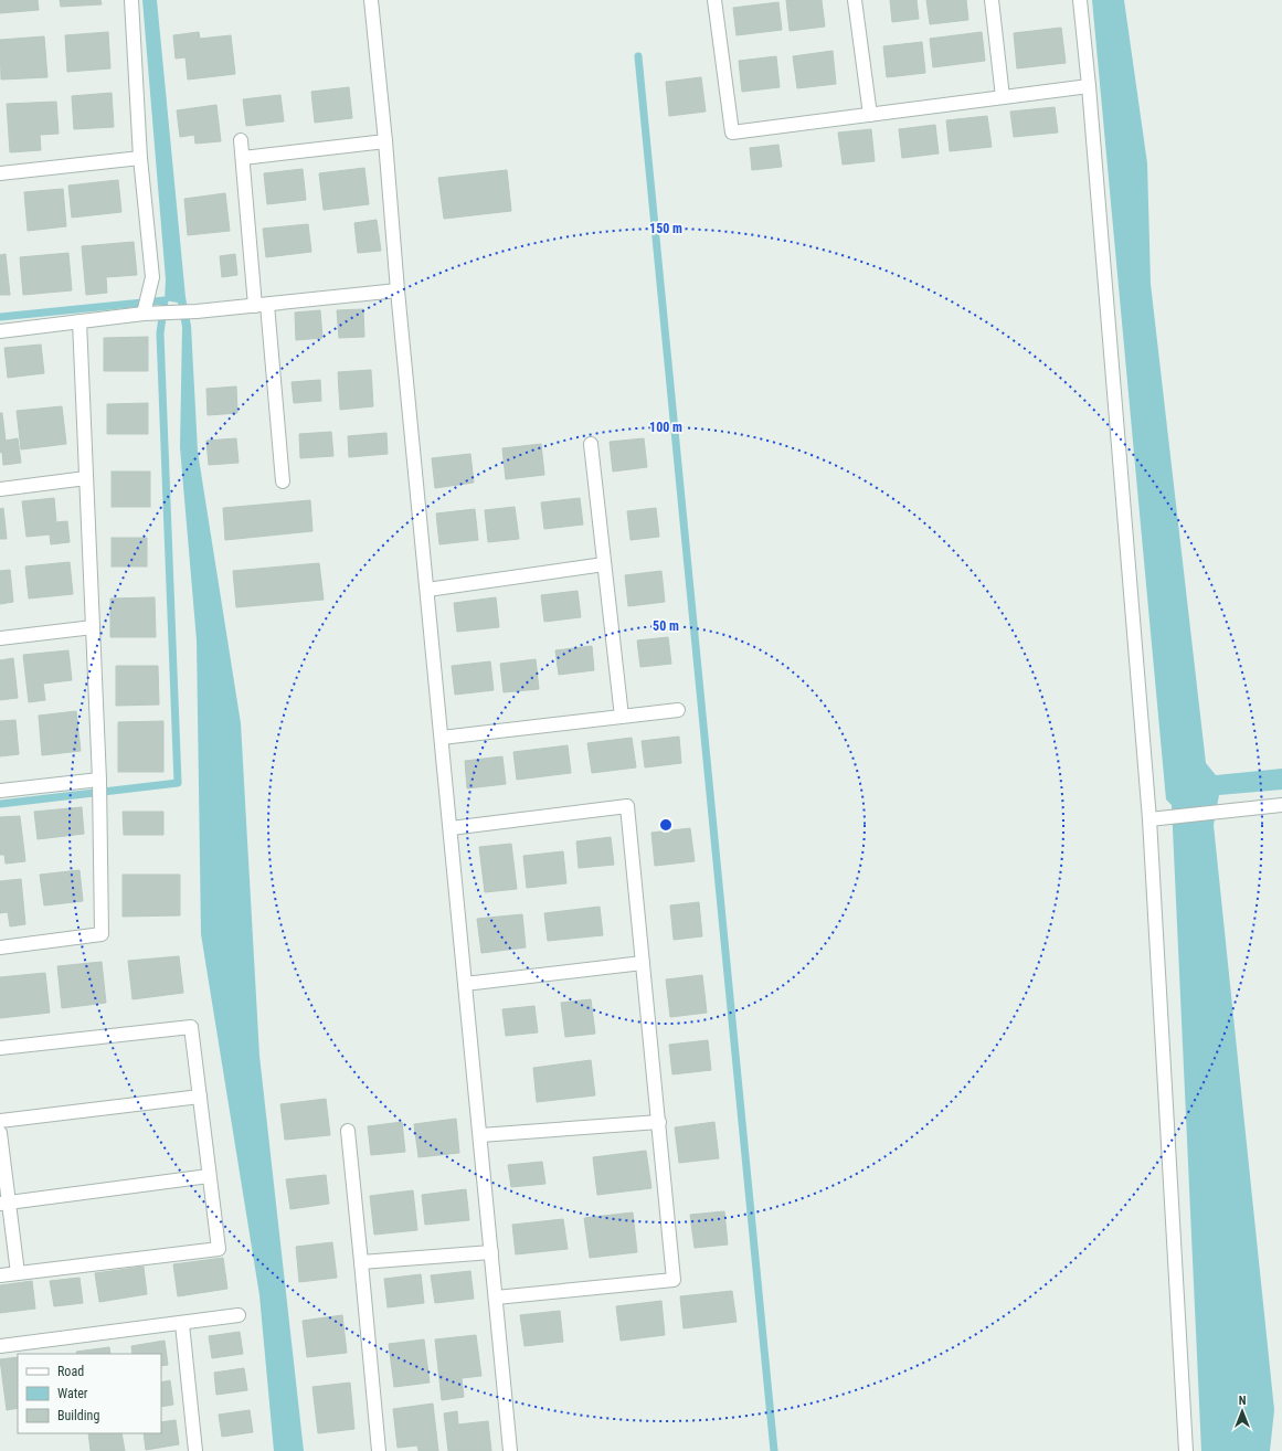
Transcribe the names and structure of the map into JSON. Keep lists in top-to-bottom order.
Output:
{
  "legend": ["Road", "Water", "Building"],
  "north": "top",
  "rings": ["150 m", "100 m", "50 m"]
}
